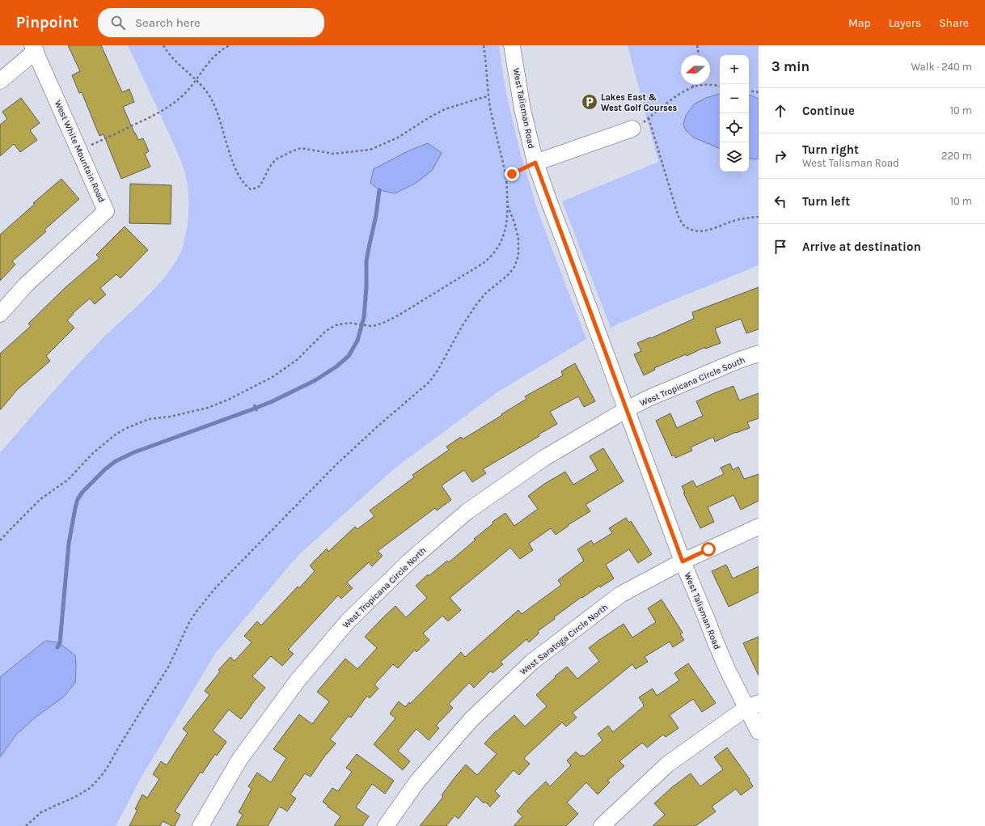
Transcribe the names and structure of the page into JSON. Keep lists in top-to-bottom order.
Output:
{
  "streets": {
    "street": [
      "West Talisman Road",
      "West White Mountain Road",
      "West Tropicana Circle South",
      "West Tropicana Circle North",
      "West Saratoga Circle North"
    ]
  },
  "crossings": [
    ["West Talisman Road", "West Tropicana Circle South"],
    ["West Talisman Road", "West Tropicana Circle North"],
    ["West Talisman Road", "West Saratoga Circle North"],
    ["West Tropicana Circle South", "West Tropicana Circle North"]
  ],
  "places": {
    "parking": ["Lakes East & West Golf Courses"]
  },
  "north": "left",
  "page": {
    "header": "Pinpoint",
    "search": "Search here",
    "nav": ["Map", "Layers", "Share"],
    "heading": ["3 min", "Walk · 240 m"],
    "map_buttons": ["+", "−"],
    "list": [
      ["Continue", "10 m"],
      ["Turn right", "West Talisman Road", "220 m"],
      ["Turn left", "10 m"],
      "Arrive at destination"
    ]
  }
}
